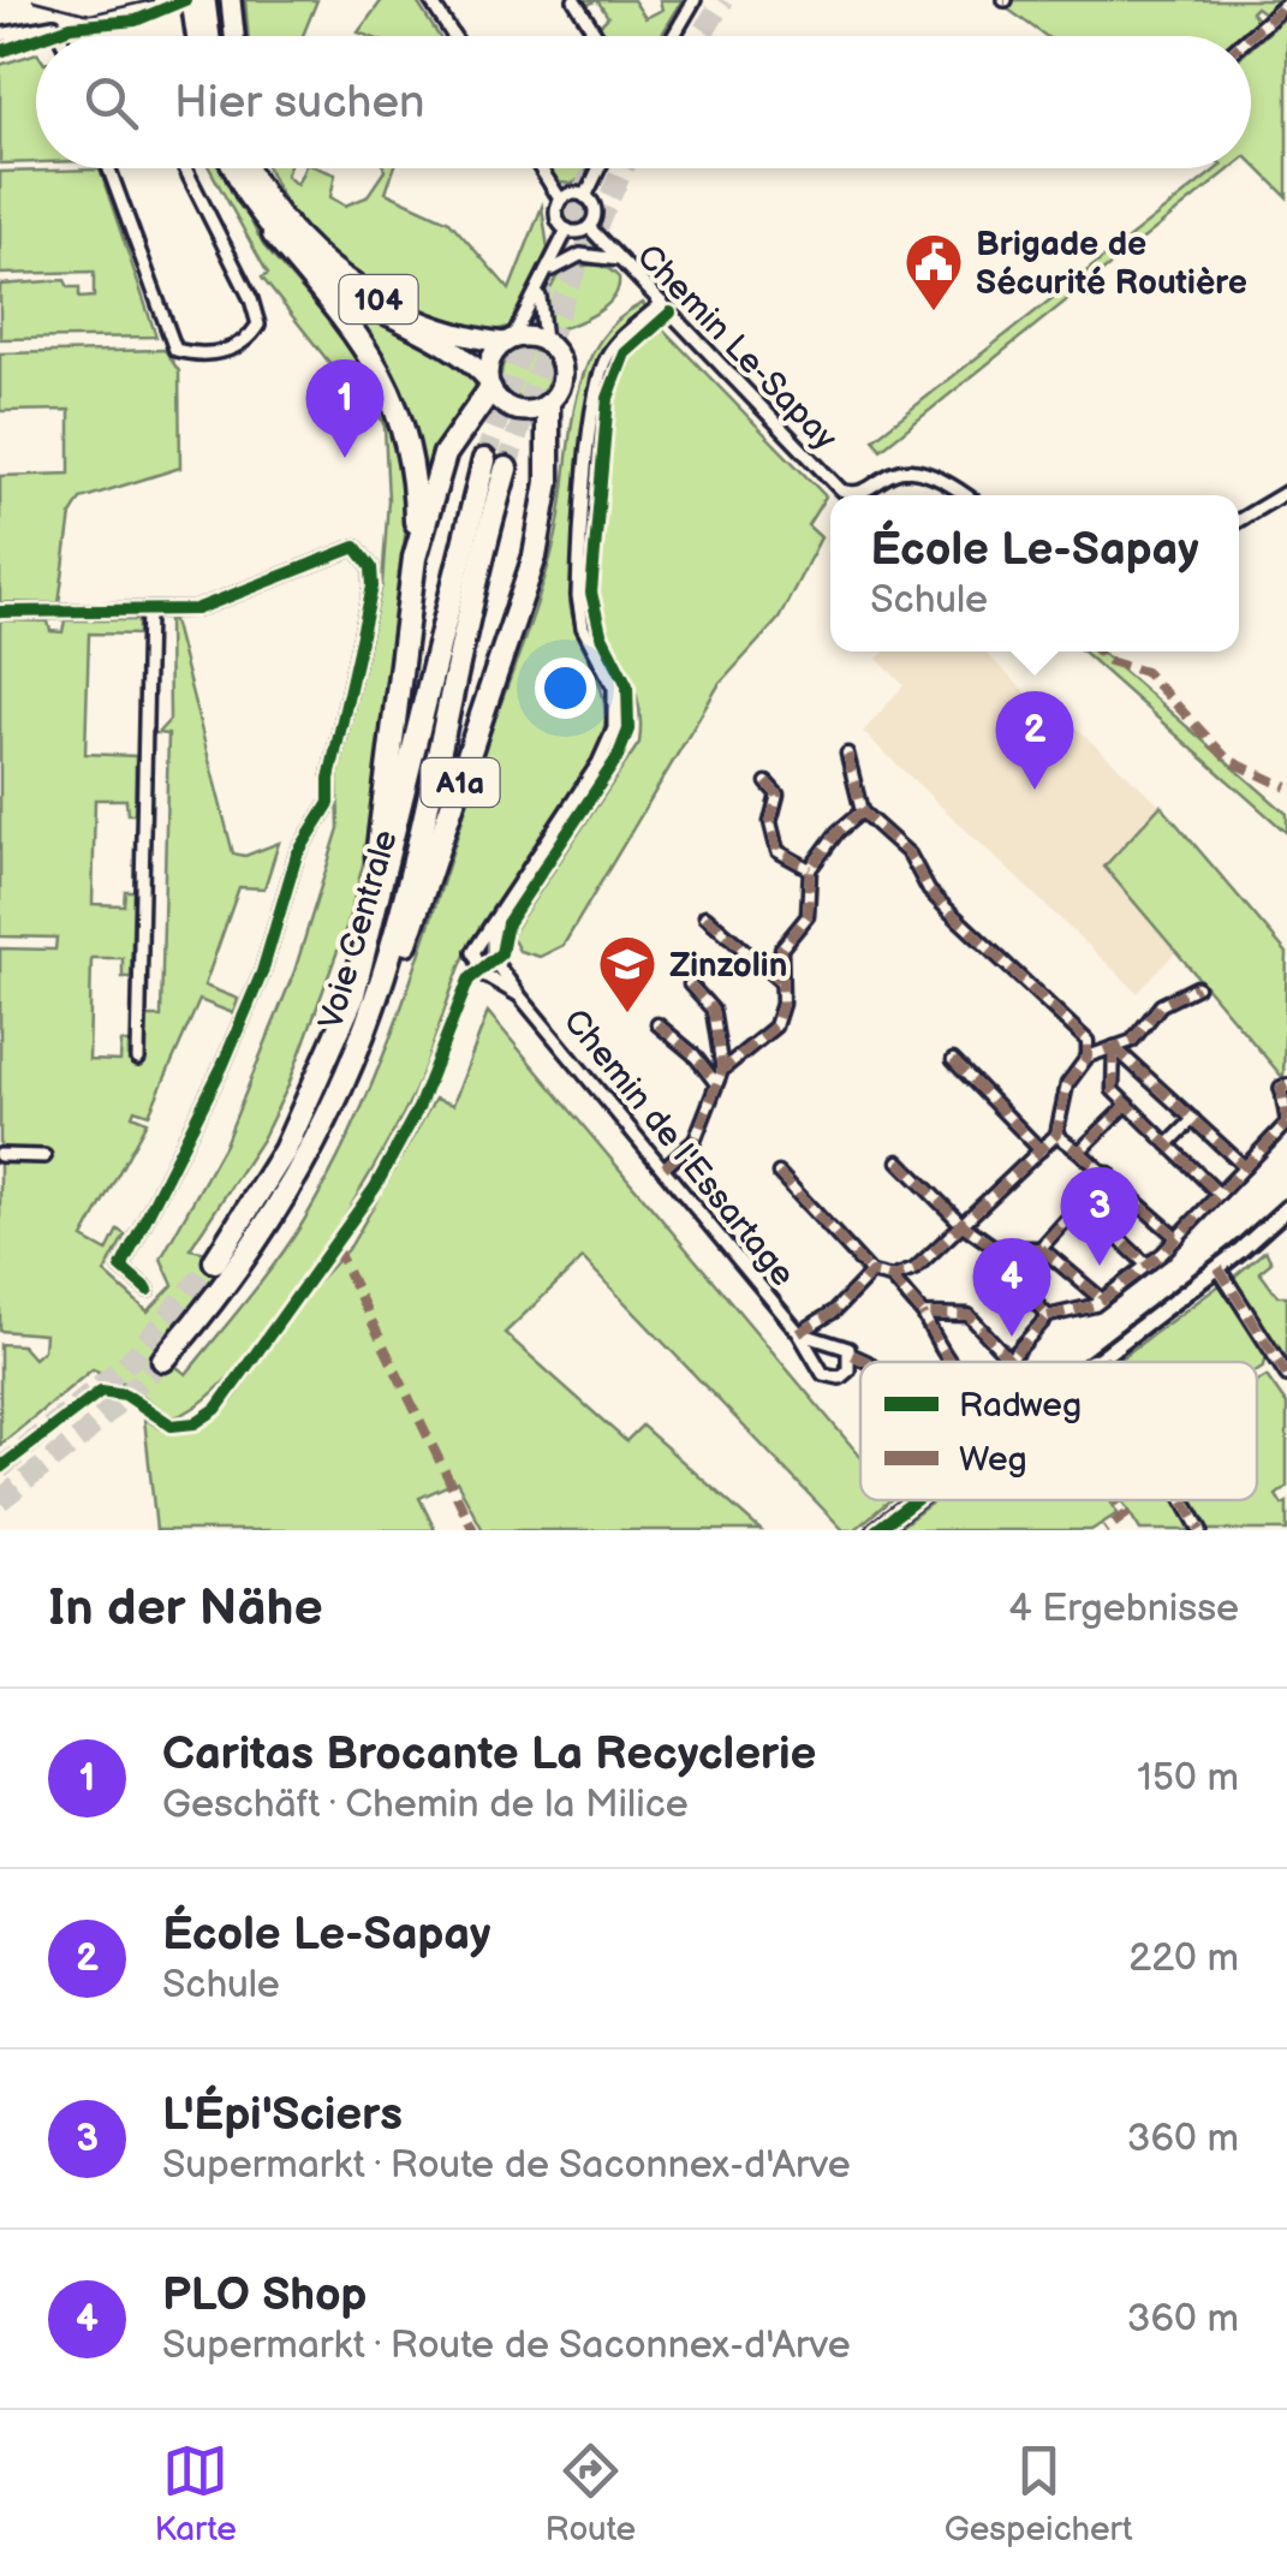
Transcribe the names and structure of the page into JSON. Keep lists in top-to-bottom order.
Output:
{
  "streets": {
    "highway": ["A1a", "Voie Centrale"],
    "main road": ["104"],
    "street": ["Chemin Le-Sapay", "Chemin de l'Essartage"]
  },
  "crossings": [
    ["104", "A1a"],
    ["Chemin Le-Sapay", "Chemin de l'Essartage"],
    ["A1a", "Voie Centrale"]
  ],
  "places": {
    "public building": ["Brigade de Sécurité Routière"],
    "school or university": ["Zinzolin"]
  },
  "legend": ["Radweg", "Weg"],
  "page": {
    "search": "Hier suchen",
    "pins": [
      "1",
      "2",
      "3",
      "4"
    ],
    "popup": ["École Le-Sapay", "Schule"],
    "heading": ["In der Nähe", "4 Ergebnisse"],
    "list": [
      {
        "mark": "1",
        "name": "Caritas Brocante La Recyclerie",
        "note": "Geschäft · Chemin de la Milice",
        "value": "150 m"
      },
      {
        "mark": "2",
        "name": "École Le-Sapay",
        "note": "Schule",
        "value": "220 m"
      },
      {
        "mark": "3",
        "name": "L'Épi'Sciers",
        "note": "Supermarkt · Route de Saconnex-d'Arve",
        "value": "360 m"
      },
      {
        "mark": "4",
        "name": "PLO Shop",
        "note": "Supermarkt · Route de Saconnex-d'Arve",
        "value": "360 m"
      }
    ],
    "nav": ["Karte", "Route", "Gespeichert"]
  }
}
